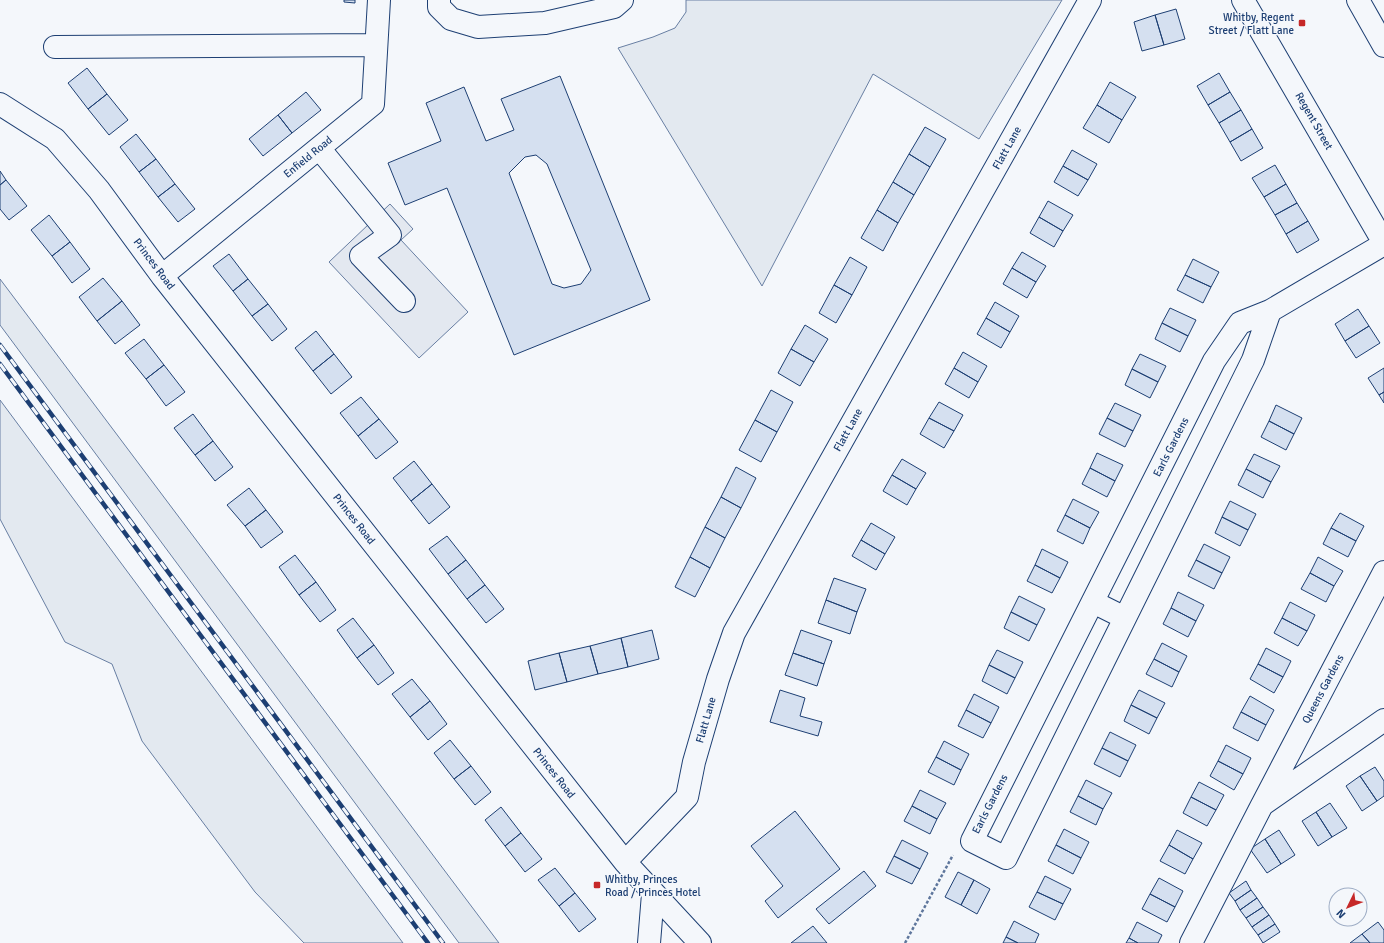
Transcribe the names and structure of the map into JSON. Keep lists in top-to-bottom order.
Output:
{
  "streets": {
    "street": [
      "Regent Street",
      "Flatt Lane",
      "Enfield Road",
      "Princes Road",
      "Earls Gardens",
      "Queens Gardens"
    ]
  },
  "crossings": [
    ["Regent Street", "Earls Gardens"],
    ["Flatt Lane", "Princes Road"],
    ["Enfield Road", "Princes Road"]
  ],
  "places": {
    "transit": ["Whitby, Regent Street / Flatt Lane", "Whitby, Princes Road / Princes Hotel"]
  },
  "north": "bottom left"
}
